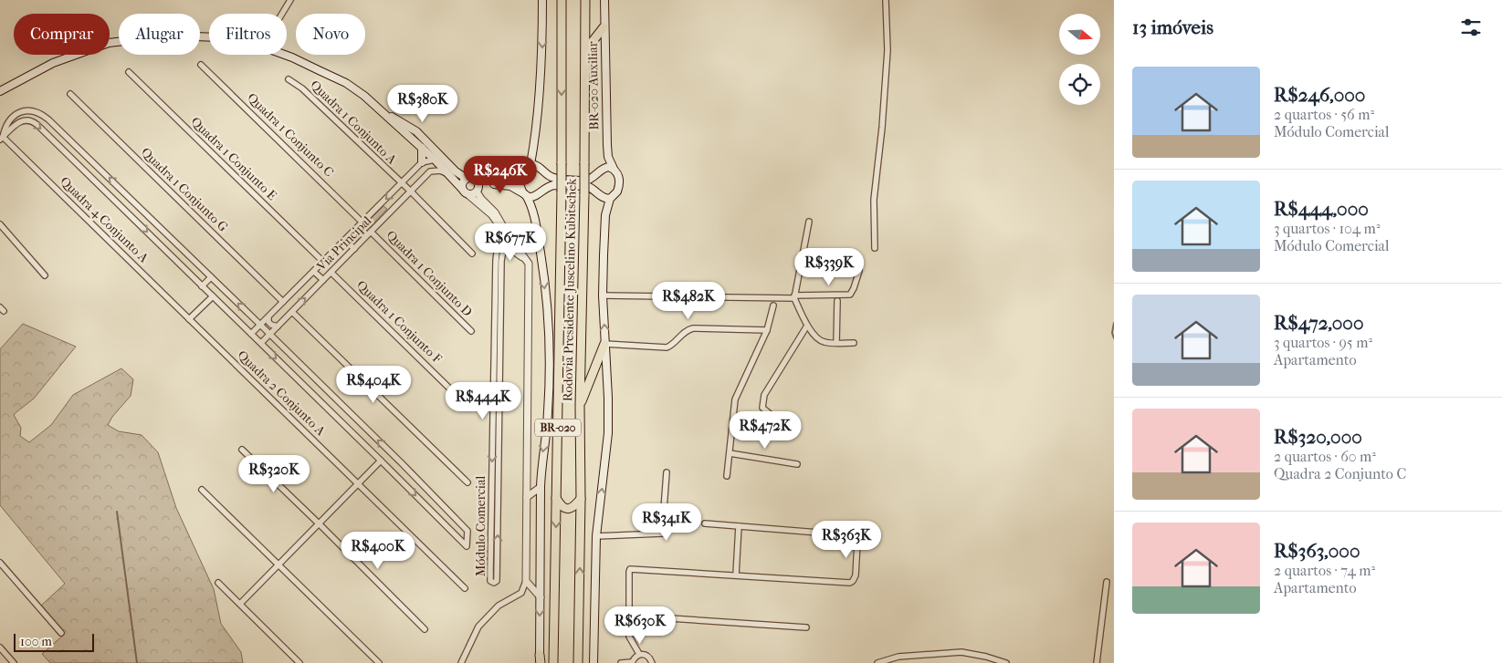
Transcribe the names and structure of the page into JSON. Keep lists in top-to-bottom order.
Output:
{
  "streets": {
    "highway": ["Rodovia Presidente Juscelino Kubitschek", "BR-020"],
    "main road": ["BR-020 Auxiliar"],
    "street": [
      "Quadra 1 Conjunto A",
      "Quadra 1 Conjunto C",
      "Quadra 1 Conjunto E",
      "Quadra 1 Conjunto G",
      "Quadra 4 Conjunto A",
      "Via Principal",
      "Quadra 1 Conjunto D",
      "Quadra 1 Conjunto F",
      "Quadra 2 Conjunto A",
      "Módulo Comercial"
    ]
  },
  "crossings": [
    ["Quadra 1 Conjunto A", "Via Principal"],
    ["Quadra 1 Conjunto C", "Via Principal"],
    ["Quadra 1 Conjunto E", "Via Principal"],
    ["Quadra 1 Conjunto G", "Via Principal"],
    ["Quadra 4 Conjunto A", "Quadra 2 Conjunto A"],
    ["Via Principal", "Quadra 1 Conjunto D"],
    ["Via Principal", "Quadra 1 Conjunto F"],
    ["Rodovia Presidente Juscelino Kubitschek", "BR-020"]
  ],
  "scale_bar": "100 m",
  "north": "right",
  "page": {
    "heading": "13 imóveis",
    "chip": [
      "Comprar",
      "Alugar",
      "Filtros",
      "Novo"
    ],
    "list": [
      {
        "name": "R$246,000",
        "note": "2 quartos · 56 m² · Módulo Comercial"
      },
      {
        "name": "R$444,000",
        "note": "3 quartos · 104 m² · Módulo Comercial"
      },
      {
        "name": "R$472,000",
        "note": "3 quartos · 95 m² · Apartamento"
      },
      {
        "name": "R$320,000",
        "note": "2 quartos · 60 m² · Quadra 2 Conjunto C"
      },
      {
        "name": "R$363,000",
        "note": "2 quartos · 74 m² · Apartamento"
      }
    ],
    "price": [
      "R$380K",
      "R$246K",
      "R$677K",
      "R$339K",
      "R$482K",
      "R$404K",
      "R$444K",
      "R$472K",
      "R$320K",
      "R$341K",
      "R$363K",
      "R$400K",
      "R$630K"
    ],
    "scale": "100 m"
  }
}
